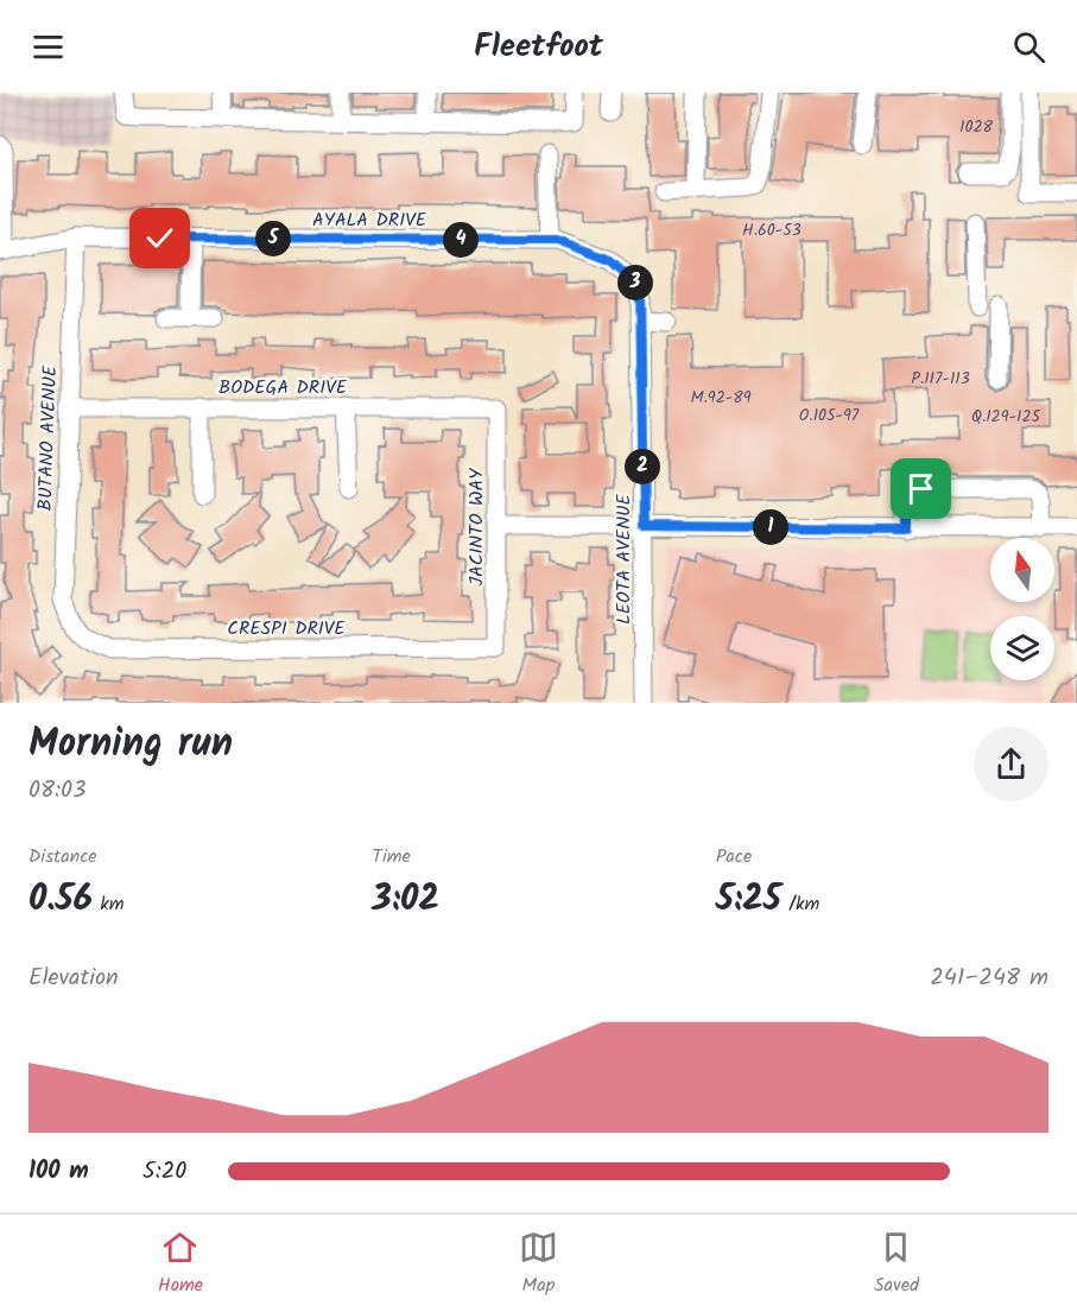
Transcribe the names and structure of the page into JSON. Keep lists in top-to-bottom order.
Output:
{
  "streets": {
    "street": [
      "AYALA DRIVE",
      "BODEGA DRIVE",
      "BUTANO AVENUE",
      "JACINTO WAY",
      "LEOTA AVENUE",
      "CRESPI DRIVE"
    ]
  },
  "crossings": [
    ["AYALA DRIVE", "BUTANO AVENUE"],
    ["AYALA DRIVE", "LEOTA AVENUE"],
    ["BODEGA DRIVE", "BUTANO AVENUE"],
    ["BODEGA DRIVE", "JACINTO WAY"],
    ["BUTANO AVENUE", "CRESPI DRIVE"],
    ["JACINTO WAY", "CRESPI DRIVE"]
  ],
  "house_numbers": [
    "1028",
    "H.60-53",
    "P.117-113",
    "M.92-89",
    "O.105-97",
    "Q.129-125"
  ],
  "north": "top",
  "page": {
    "header": "Fleetfoot",
    "pins": [
      "5",
      "4",
      "3",
      "2",
      "1"
    ],
    "heading": ["Morning run", "08:03"],
    "stats": [
      ["Distance", "0.56 km"],
      ["Time", "3:02"],
      ["Pace", "5:25 /km"]
    ],
    "chart": ["Elevation", "241–248 m"],
    "list": [
      {
        "name": "100 m",
        "note": "5:20"
      }
    ],
    "tabs": ["Home", "Map", "Saved"]
  }
}
